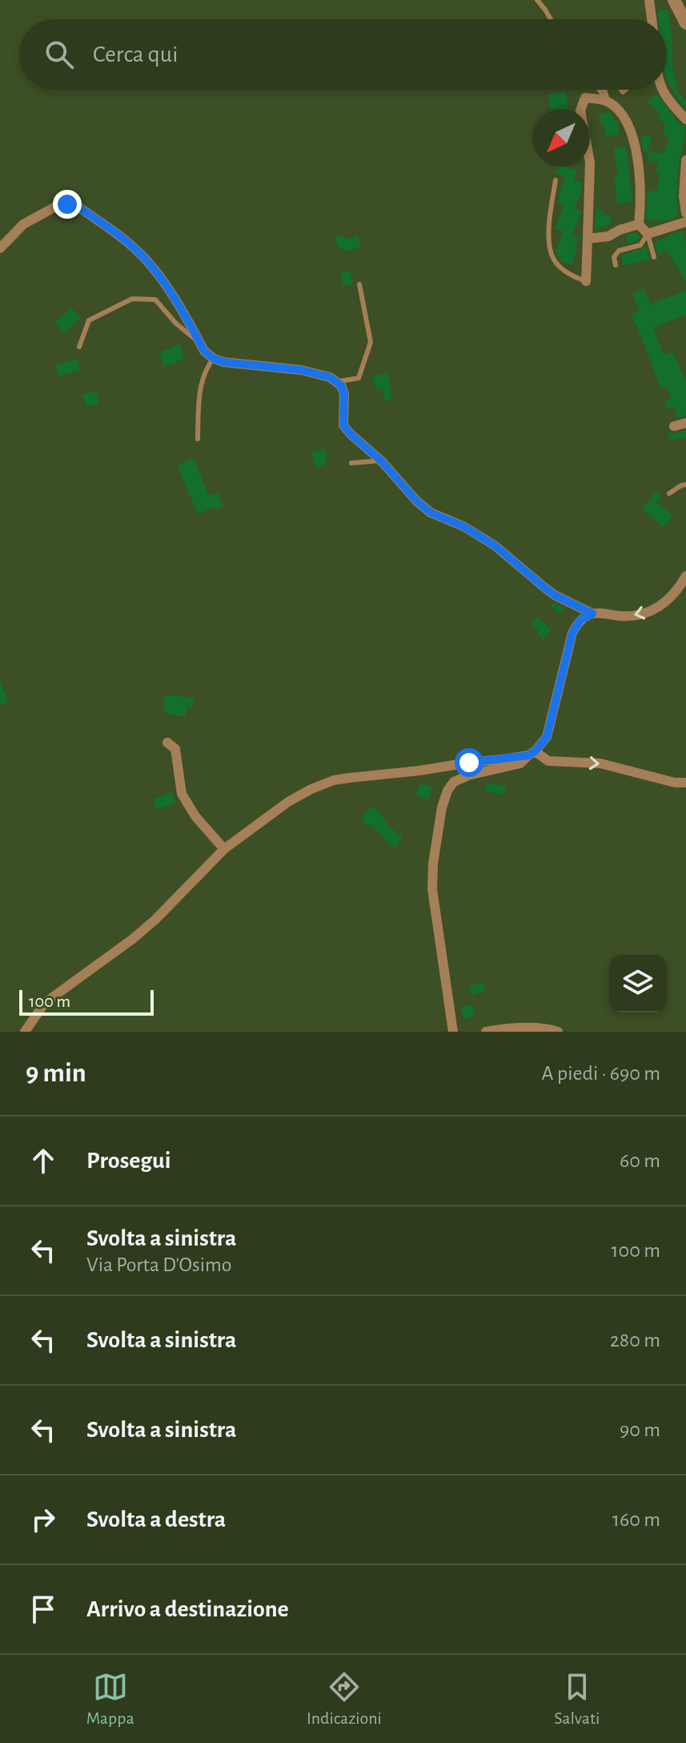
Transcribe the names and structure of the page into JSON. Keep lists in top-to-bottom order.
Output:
{
  "scale_bar": "100 m",
  "north": "bottom left",
  "page": {
    "search": "Cerca qui",
    "scale": "100 m",
    "heading": ["9 min", "A piedi · 690 m"],
    "list": [
      ["Prosegui", "60 m"],
      ["Svolta a sinistra", "Via Porta D'Osimo", "100 m"],
      ["Svolta a sinistra", "280 m"],
      ["Svolta a sinistra", "90 m"],
      ["Svolta a destra", "160 m"],
      "Arrivo a destinazione"
    ],
    "nav": ["Mappa", "Indicazioni", "Salvati"]
  }
}
